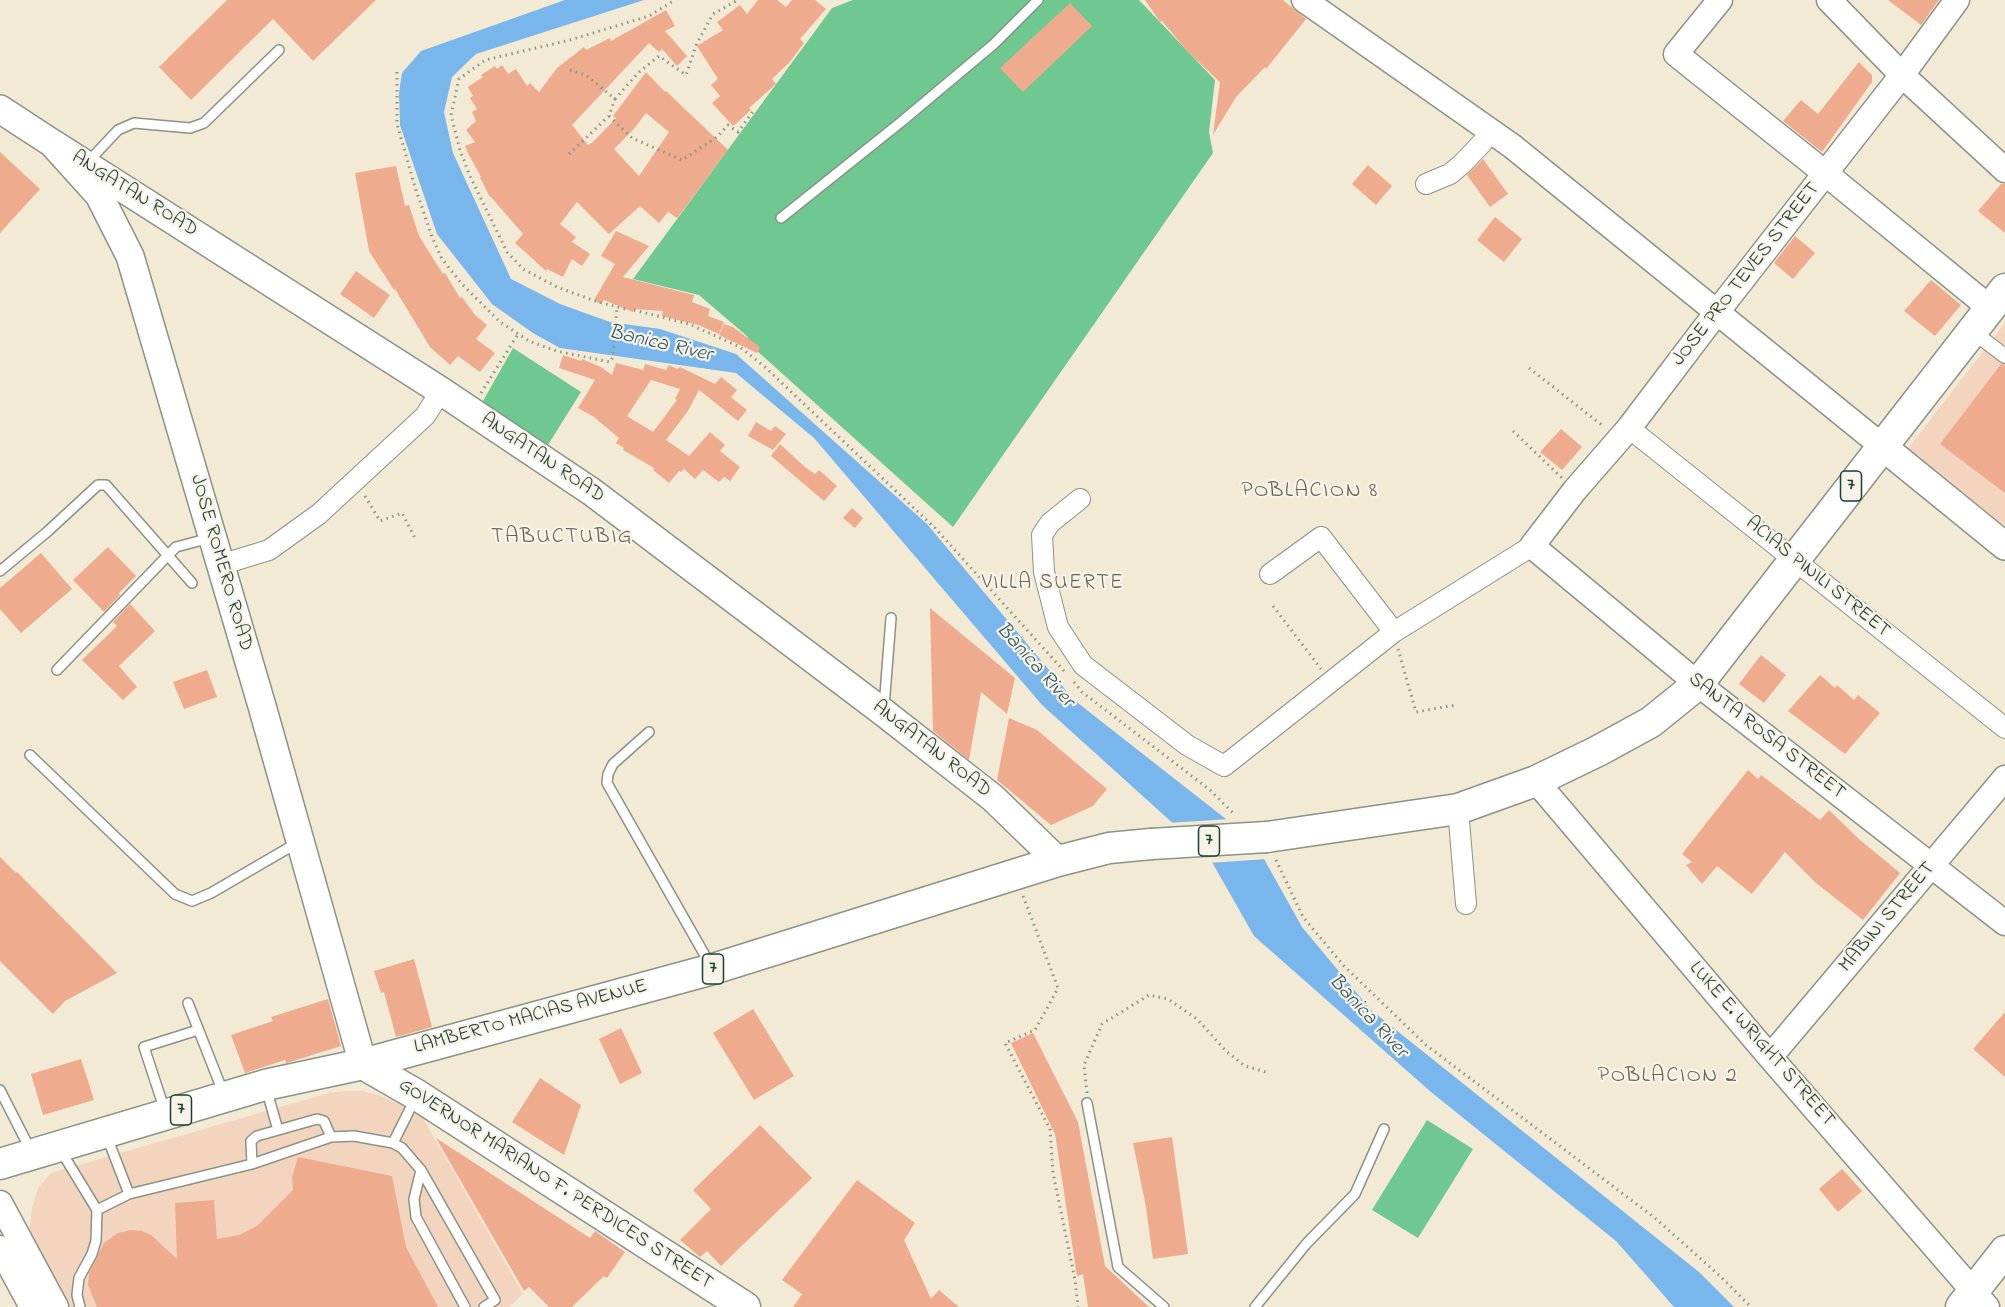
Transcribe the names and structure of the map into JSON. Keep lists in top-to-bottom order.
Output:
{
  "streets": {
    "main road": [
      "ANGATAN ROAD",
      "7",
      "JOSE ROMERO ROAD",
      "LAMBERTO MACIAS AVENUE",
      "GOVERNOR MARIANO F. PERDICES STREET"
    ],
    "street": [
      "JOSE PRO TEVES STREET",
      "ACIAS PINILI STREET",
      "SANTA ROSA STREET",
      "MABINI STREET",
      "LUKE E. WRIGHT STREET"
    ]
  },
  "crossings": [
    ["ANGATAN ROAD", "7"],
    ["ANGATAN ROAD", "JOSE ROMERO ROAD"],
    ["ANGATAN ROAD", "LAMBERTO MACIAS AVENUE"],
    ["JOSE PRO TEVES STREET", "ACIAS PINILI STREET"],
    ["JOSE PRO TEVES STREET", "SANTA ROSA STREET"],
    ["7", "ACIAS PINILI STREET"],
    ["7", "SANTA ROSA STREET"],
    ["7", "LAMBERTO MACIAS AVENUE"],
    ["7", "LUKE E. WRIGHT STREET"],
    ["JOSE ROMERO ROAD", "LAMBERTO MACIAS AVENUE"],
    ["JOSE ROMERO ROAD", "GOVERNOR MARIANO F. PERDICES STREET"],
    ["SANTA ROSA STREET", "MABINI STREET"],
    ["MABINI STREET", "LUKE E. WRIGHT STREET"],
    ["LAMBERTO MACIAS AVENUE", "GOVERNOR MARIANO F. PERDICES STREET"]
  ],
  "districts": [
    "POBLACION 8",
    "TABUCTUBIG",
    "VILLA SUERTE",
    "POBLACION 2"
  ],
  "water": ["Banica River"]
}
